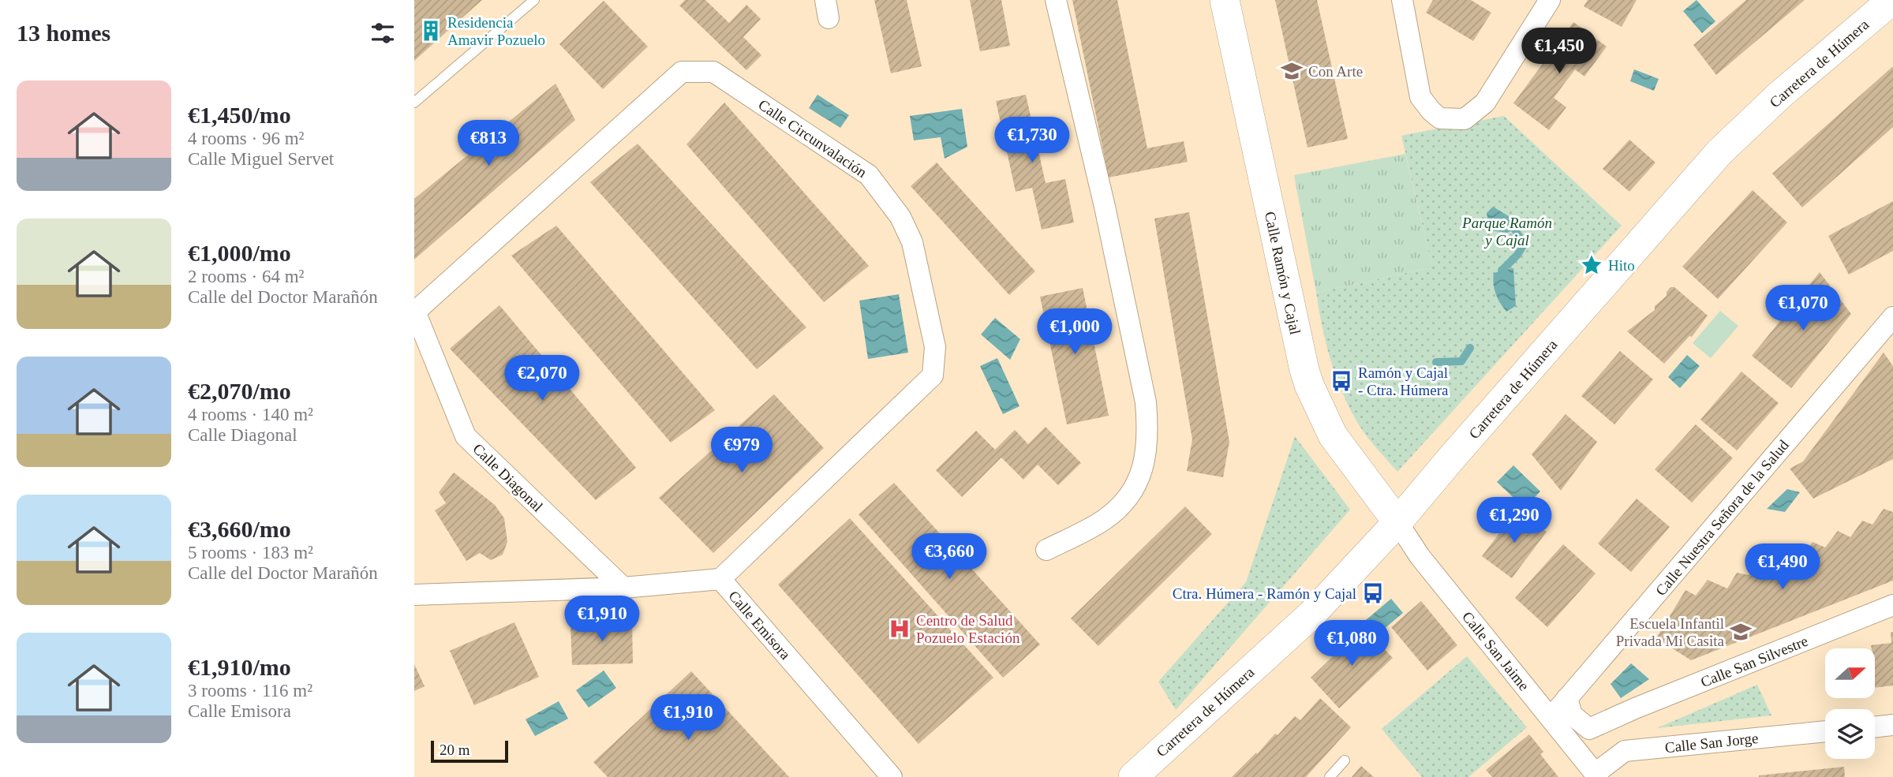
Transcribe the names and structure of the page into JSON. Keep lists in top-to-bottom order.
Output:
{
  "streets": {
    "street": [
      "Carretera de Húmera",
      "Calle Circunvalación",
      "Calle Ramón y Cajal",
      "Calle Diagonal",
      "Calle Nuestra Señora de la Salud",
      "Calle Emisora",
      "Calle San Jaime",
      "Calle San Silvestre",
      "Calle San Jorge"
    ]
  },
  "crossings": [
    ["Carretera de Húmera", "Calle Ramón y Cajal"],
    ["Carretera de Húmera", "Calle San Jaime"],
    ["Calle Circunvalación", "Calle Diagonal"],
    ["Calle Circunvalación", "Calle Emisora"],
    ["Calle Ramón y Cajal", "Calle San Jaime"],
    ["Calle Diagonal", "Calle Emisora"],
    ["Calle Nuestra Señora de la Salud", "Calle San Jaime"],
    ["Calle San Jaime", "Calle San Silvestre"]
  ],
  "parks": ["Parque Ramón y Cajal"],
  "places": {
    "building": ["Residencia Amavir Pozuelo"],
    "school or university": ["Con Arte", "Escuela Infantil Privada Mi Casita"],
    "place": ["Hito"],
    "bus stop": ["Ramón y Cajal - Ctra. Húmera", "Ctra. Húmera - Ramón y Cajal"],
    "hospital": ["Centro de Salud Pozuelo Estación"]
  },
  "scale_bar": "20 m",
  "north": "right",
  "page": {
    "heading": "13 homes",
    "price": [
      "€1,450",
      "€1,730",
      "€813",
      "€1,070",
      "€1,000",
      "€2,070",
      "€979",
      "€1,290",
      "€3,660",
      "€1,490",
      "€1,910",
      "€1,080",
      "€1,910"
    ],
    "list": [
      {
        "name": "€1,450/mo",
        "note": "4 rooms · 96 m² · Calle Miguel Servet"
      },
      {
        "name": "€1,000/mo",
        "note": "2 rooms · 64 m² · Calle del Doctor Marañón"
      },
      {
        "name": "€2,070/mo",
        "note": "4 rooms · 140 m² · Calle Diagonal"
      },
      {
        "name": "€3,660/mo",
        "note": "5 rooms · 183 m² · Calle del Doctor Marañón"
      },
      {
        "name": "€1,910/mo",
        "note": "3 rooms · 116 m² · Calle Emisora"
      }
    ],
    "scale": "20 m"
  }
}
